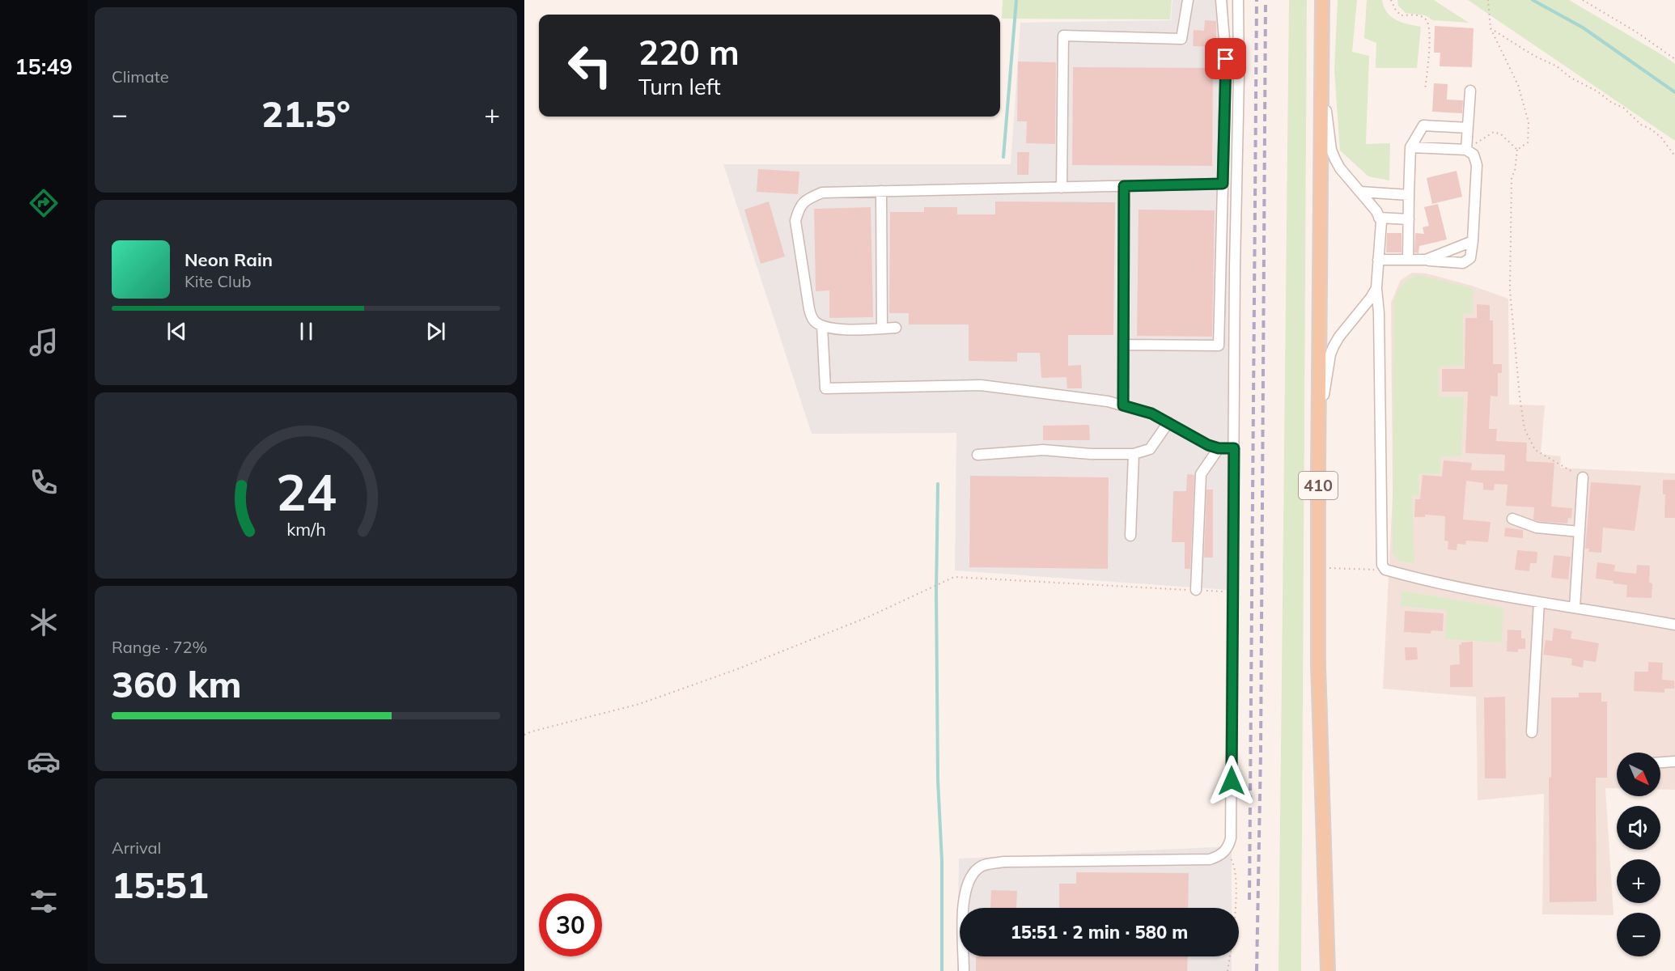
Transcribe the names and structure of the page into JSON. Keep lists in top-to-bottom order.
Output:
{
  "streets": {
    "main road": ["410"]
  },
  "north": "bottom right",
  "page": {
    "tabs": "15:49",
    "tile": [
      "Climate",
      ["Range · 72%", "360 km"],
      ["Arrival", "15:51"]
    ],
    "turn": ["220 m", "Turn left"],
    "heat": ["−", "21.5°", "+"],
    "song": ["Neon Rain", "Kite Club"],
    "map_buttons": ["+", "−"],
    "limit": "30",
    "trip": "15:51 · 2 min · 580 m",
    "gauge": ["24", "km/h"]
  }
}
